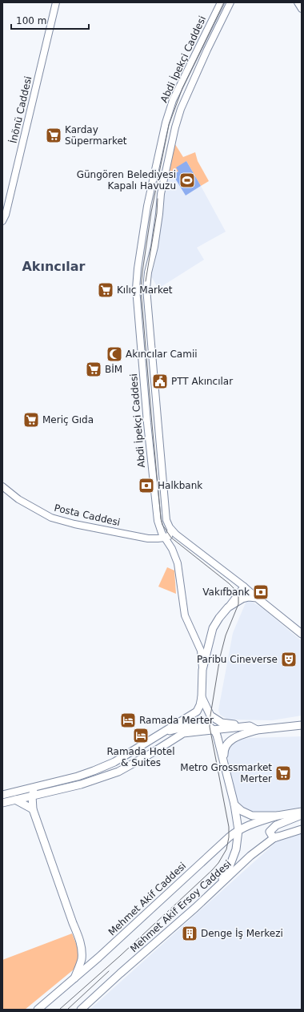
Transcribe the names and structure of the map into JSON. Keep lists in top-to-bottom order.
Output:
{
  "streets": {
    "main road": [
      "Abdi İpekçi Caddesi",
      "İnönü Caddesi",
      "Posta Caddesi",
      "Mehmet Akif Caddesi",
      "Mehmet Akif Ersoy Caddesi"
    ]
  },
  "crossings": [
    ["Abdi İpekçi Caddesi", "Posta Caddesi"]
  ],
  "districts": ["Akıncılar"],
  "places": {
    "supermarket": [
      "Karday Süpermarket",
      "Kılıç Market",
      "BİM",
      "Meriç Gıda",
      "Metro Grossmarket Merter"
    ],
    "sports": ["Güngören Belediyesi Kapalı Havuzu"],
    "mosque": ["Akıncılar Camii"],
    "public building": ["PTT Akıncılar"],
    "bank": ["Halkbank", "Vakıfbank"],
    "theatre": ["Paribu Cineverse"],
    "hotel": ["Ramada Merter", "Ramada Hotel & Suites"],
    "building": ["Denge İş Merkezi"]
  },
  "scale_bar": "100 m"
}
